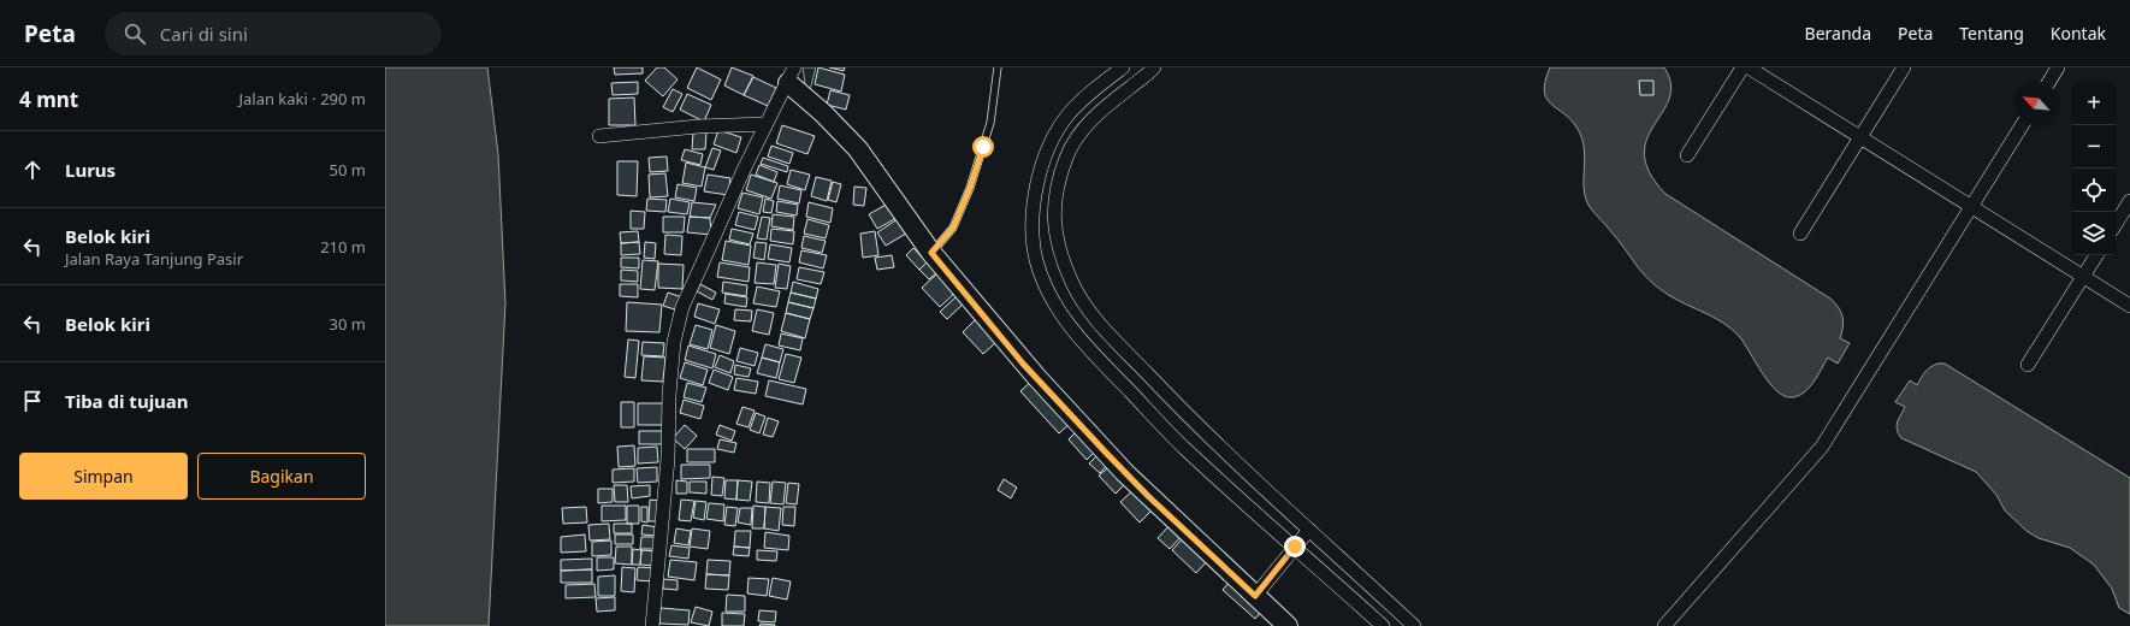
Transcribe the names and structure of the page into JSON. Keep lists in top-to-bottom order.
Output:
{
  "north": "top left",
  "page": {
    "header": "Peta",
    "search": "Cari di sini",
    "nav": [
      "Beranda",
      "Peta",
      "Tentang",
      "Kontak"
    ],
    "heading": ["4 mnt", "Jalan kaki · 290 m"],
    "map_buttons": ["+", "−"],
    "list": [
      ["Lurus", "50 m"],
      ["Belok kiri", "Jalan Raya Tanjung Pasir", "210 m"],
      ["Belok kiri", "30 m"],
      "Tiba di tujuan"
    ],
    "buttons": ["Simpan", "Bagikan"]
  }
}
